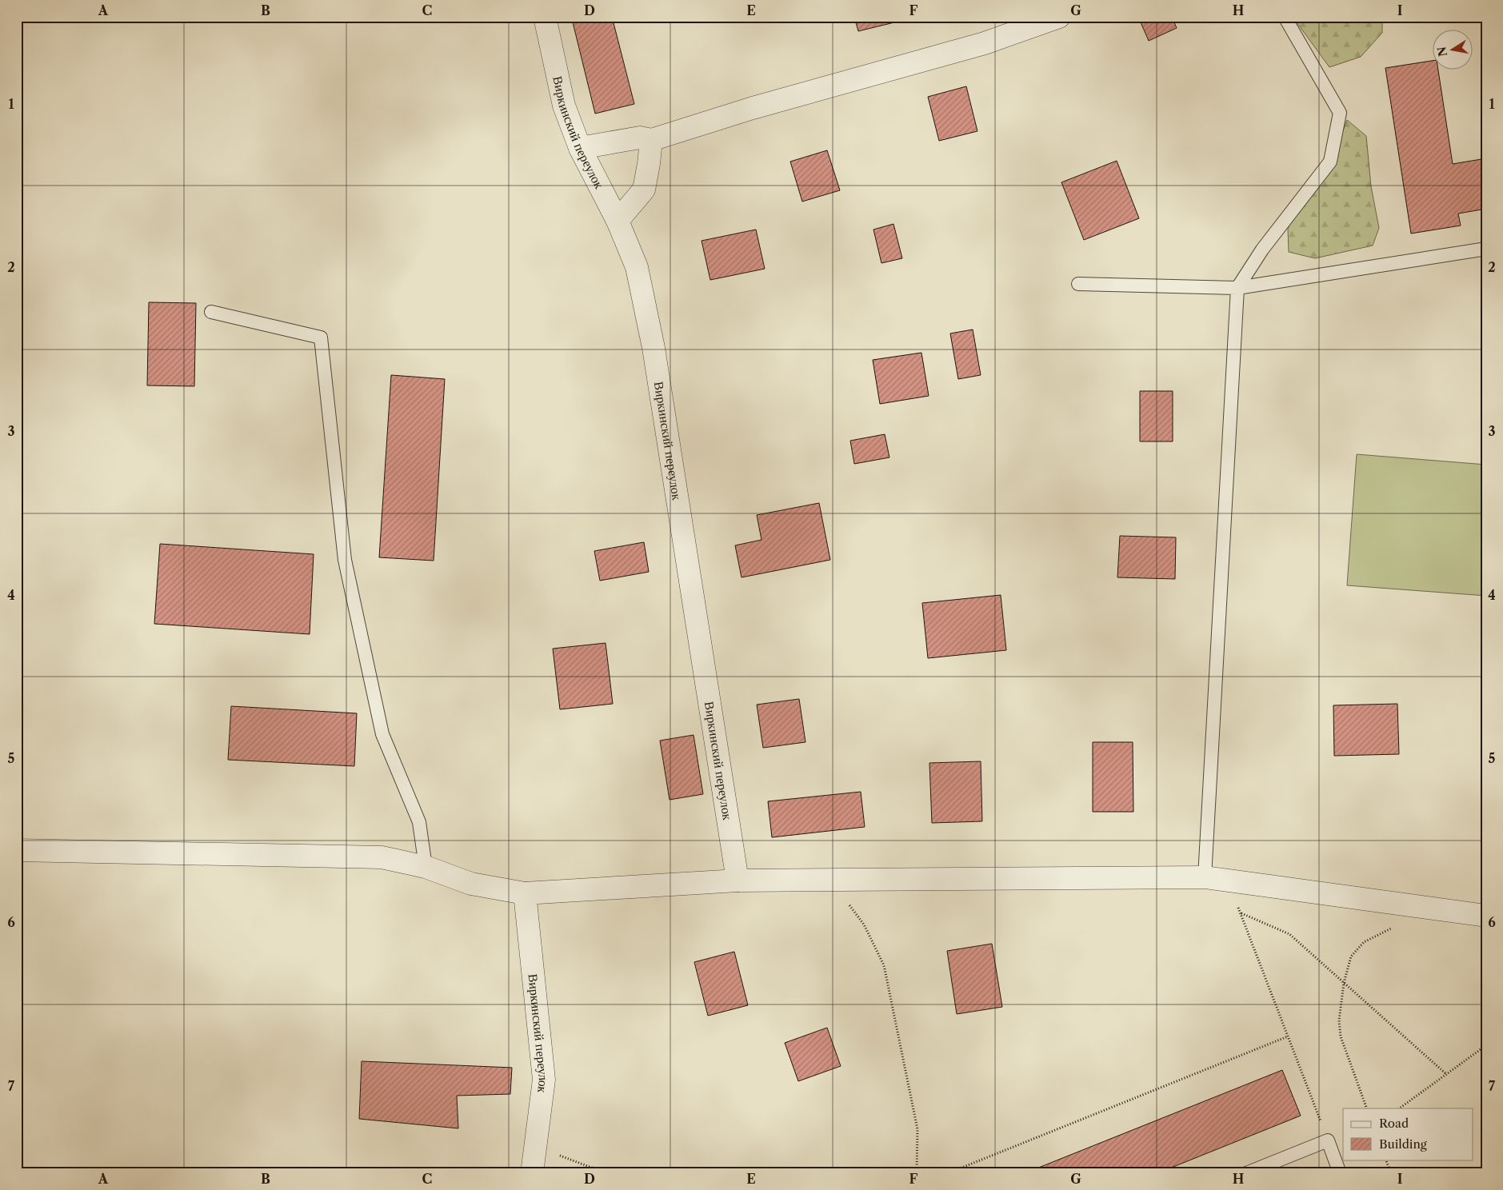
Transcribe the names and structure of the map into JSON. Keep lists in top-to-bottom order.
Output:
{
  "streets": {
    "street": ["Виркинский переулок"]
  },
  "legend": ["Road", "Building"],
  "north": "left",
  "grid": {
    "columns": [
      "A",
      "B",
      "C",
      "D",
      "E",
      "F",
      "G",
      "H",
      "I"
    ],
    "rows": [
      "1",
      "2",
      "3",
      "4",
      "5",
      "6",
      "7"
    ]
  }
}
